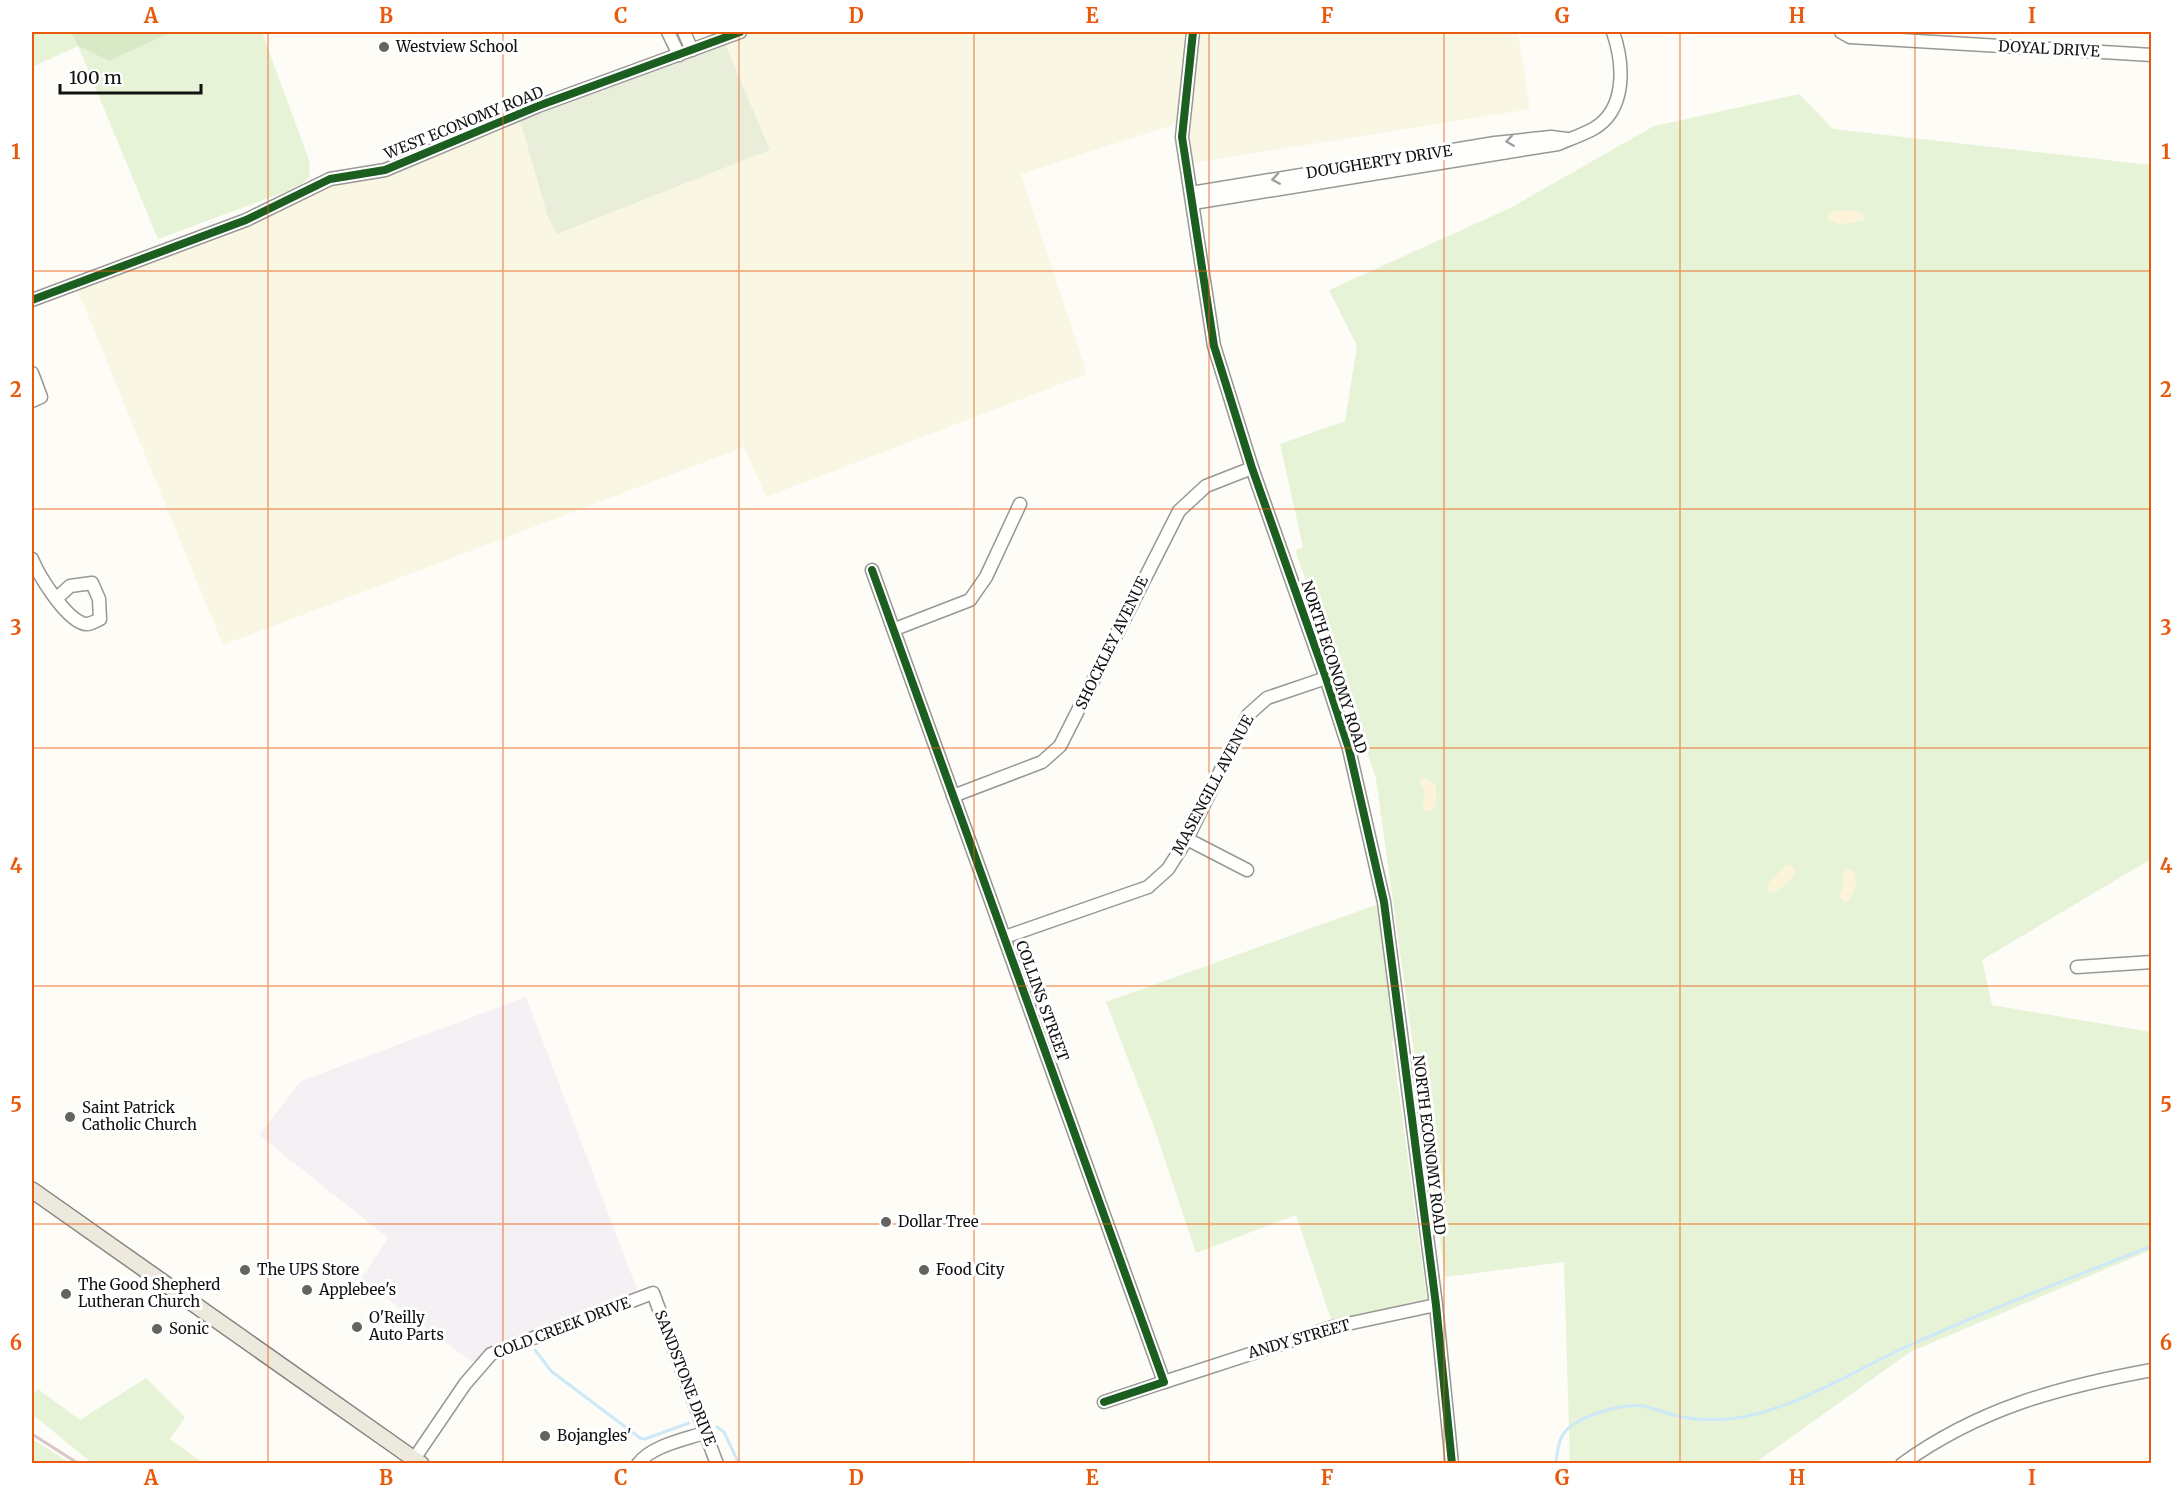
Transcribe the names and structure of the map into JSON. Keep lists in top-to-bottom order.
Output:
{
  "streets": {
    "street": [
      "DOYAL DRIVE",
      "WEST ECONOMY ROAD",
      "DOUGHERTY DRIVE",
      "SHOCKLEY AVENUE",
      "NORTH ECONOMY ROAD",
      "MASENGILL AVENUE",
      "COLLINS STREET",
      "COLD CREEK DRIVE",
      "ANDY STREET",
      "SANDSTONE DRIVE"
    ]
  },
  "crossings": [
    ["DOUGHERTY DRIVE", "NORTH ECONOMY ROAD"],
    ["SHOCKLEY AVENUE", "NORTH ECONOMY ROAD"],
    ["SHOCKLEY AVENUE", "COLLINS STREET"],
    ["NORTH ECONOMY ROAD", "MASENGILL AVENUE"],
    ["NORTH ECONOMY ROAD", "ANDY STREET"],
    ["MASENGILL AVENUE", "COLLINS STREET"],
    ["COLLINS STREET", "ANDY STREET"],
    ["COLD CREEK DRIVE", "SANDSTONE DRIVE"]
  ],
  "places": [
    "Westview School",
    "Saint Patrick Catholic Church",
    "Dollar Tree",
    "The UPS Store",
    "Food City",
    "Applebee's",
    "The Good Shepherd Lutheran Church",
    "O'Reilly Auto Parts",
    "Sonic",
    "Bojangles'"
  ],
  "scale_bar": "100 m",
  "grid": {
    "columns": [
      "A",
      "B",
      "C",
      "D",
      "E",
      "F",
      "G",
      "H",
      "I"
    ],
    "rows": [
      "1",
      "2",
      "3",
      "4",
      "5",
      "6"
    ]
  }
}
